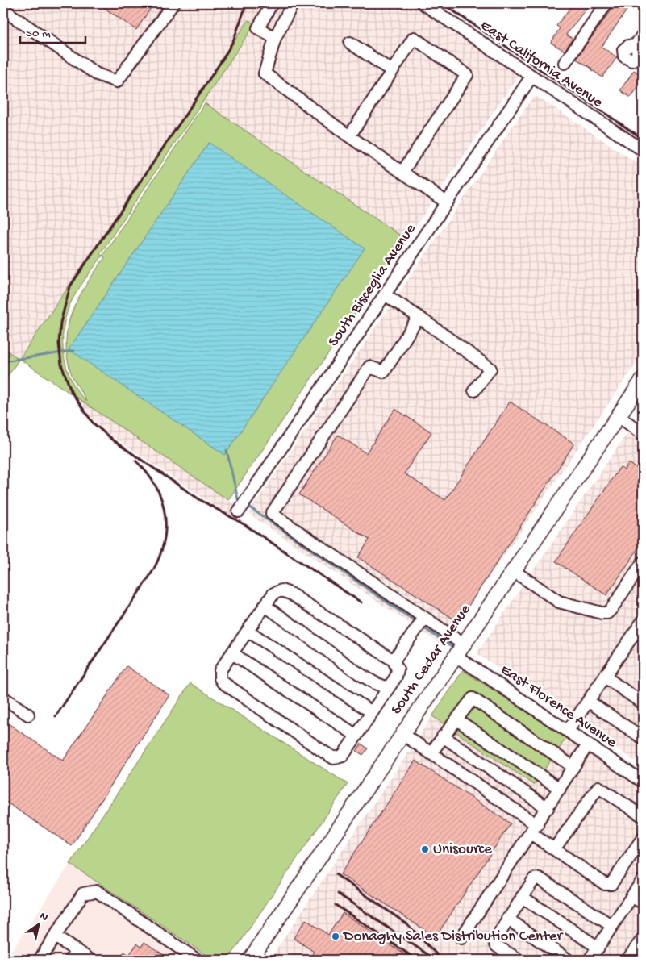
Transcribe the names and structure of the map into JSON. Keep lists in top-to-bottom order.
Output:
{
  "streets": {
    "main road": ["South Cedar Avenue"],
    "street": ["East California Avenue", "South Bisceglia Avenue", "East Florence Avenue"]
  },
  "crossings": [
    ["East California Avenue", "South Bisceglia Avenue"],
    ["South Cedar Avenue", "East Florence Avenue"]
  ],
  "places": ["Unisource", "Donaghy Sales Distribution Center"],
  "scale_bar": "50 m",
  "north": "top right"
}
